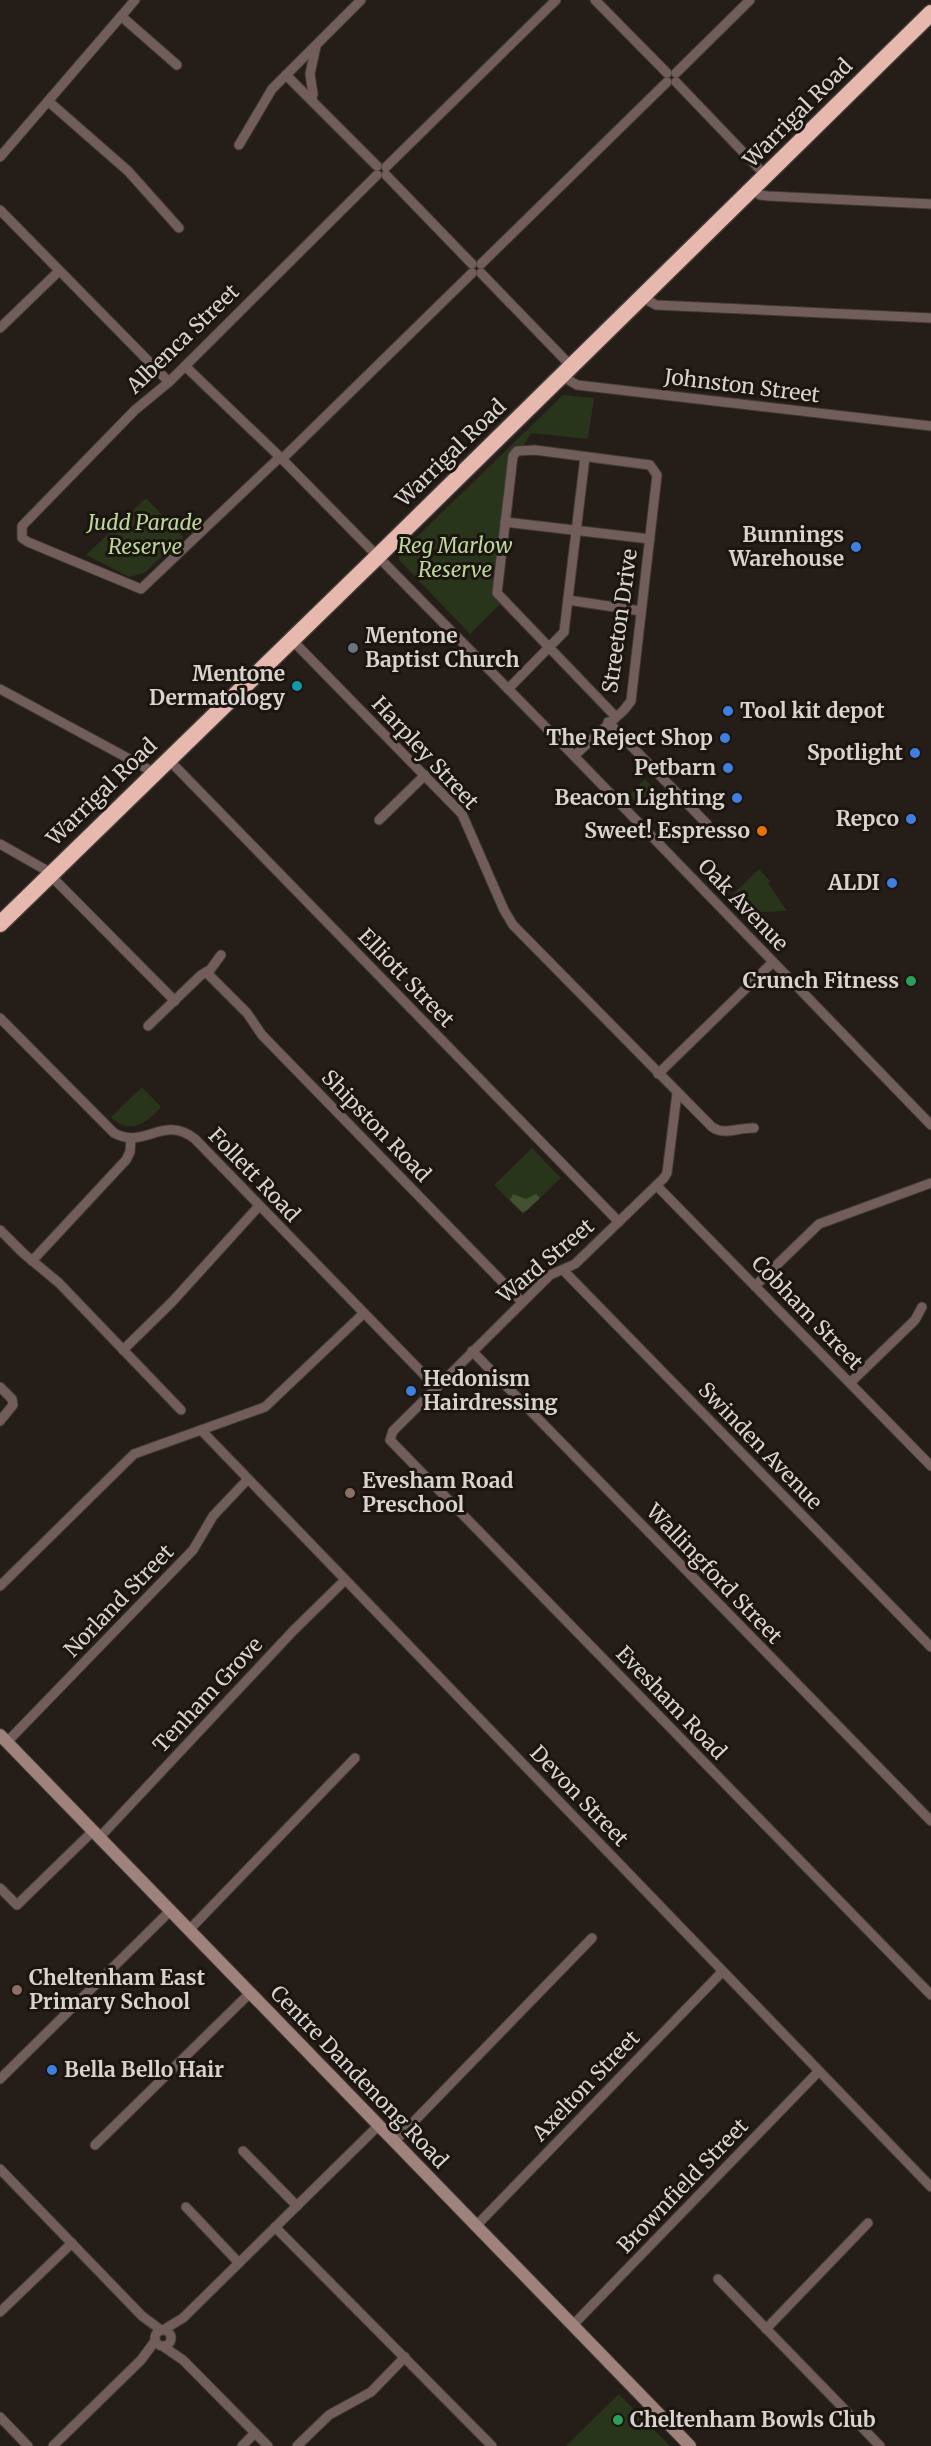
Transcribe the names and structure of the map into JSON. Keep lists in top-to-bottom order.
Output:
{
  "streets": {
    "highway": ["Warrigal Road"],
    "main road": ["Centre Dandenong Road"],
    "street": [
      "Albenca Street",
      "Johnston Street",
      "Streeton Drive",
      "Harpley Street",
      "Oak Avenue",
      "Elliott Street",
      "Shipston Road",
      "Follett Road",
      "Ward Street",
      "Cobham Street",
      "Swinden Avenue",
      "Wallingford Street",
      "Norland Street",
      "Tenham Grove",
      "Evesham Road",
      "Devon Street",
      "Axelton Street",
      "Brownfield Street"
    ]
  },
  "crossings": [
    ["Warrigal Road", "Johnston Street"],
    ["Warrigal Road", "Harpley Street"],
    ["Warrigal Road", "Oak Avenue"],
    ["Warrigal Road", "Elliott Street"],
    ["Albenca Street", "Oak Avenue"],
    ["Streeton Drive", "Oak Avenue"],
    ["Harpley Street", "Ward Street"],
    ["Elliott Street", "Ward Street"],
    ["Shipston Road", "Ward Street"],
    ["Follett Road", "Ward Street"],
    ["Ward Street", "Cobham Street"],
    ["Ward Street", "Swinden Avenue"],
    ["Ward Street", "Wallingford Street"],
    ["Ward Street", "Evesham Road"],
    ["Norland Street", "Devon Street"],
    ["Norland Street", "Centre Dandenong Road"],
    ["Tenham Grove", "Devon Street"],
    ["Tenham Grove", "Centre Dandenong Road"],
    ["Devon Street", "Axelton Street"],
    ["Devon Street", "Brownfield Street"],
    ["Centre Dandenong Road", "Axelton Street"],
    ["Centre Dandenong Road", "Brownfield Street"]
  ],
  "parks": ["Judd Parade Reserve", "Reg Marlow Reserve"],
  "places": [
    "Bunnings Warehouse",
    "Mentone Baptist Church",
    "Mentone Dermatology",
    "Tool kit depot",
    "The Reject Shop",
    "Spotlight",
    "Petbarn",
    "Beacon Lighting",
    "Repco",
    "Sweet! Espresso",
    "ALDI",
    "Crunch Fitness",
    "Hedonism Hairdressing",
    "Evesham Road Preschool",
    "Cheltenham East Primary School",
    "Bella Bello Hair",
    "Cheltenham Bowls Club"
  ]
}
